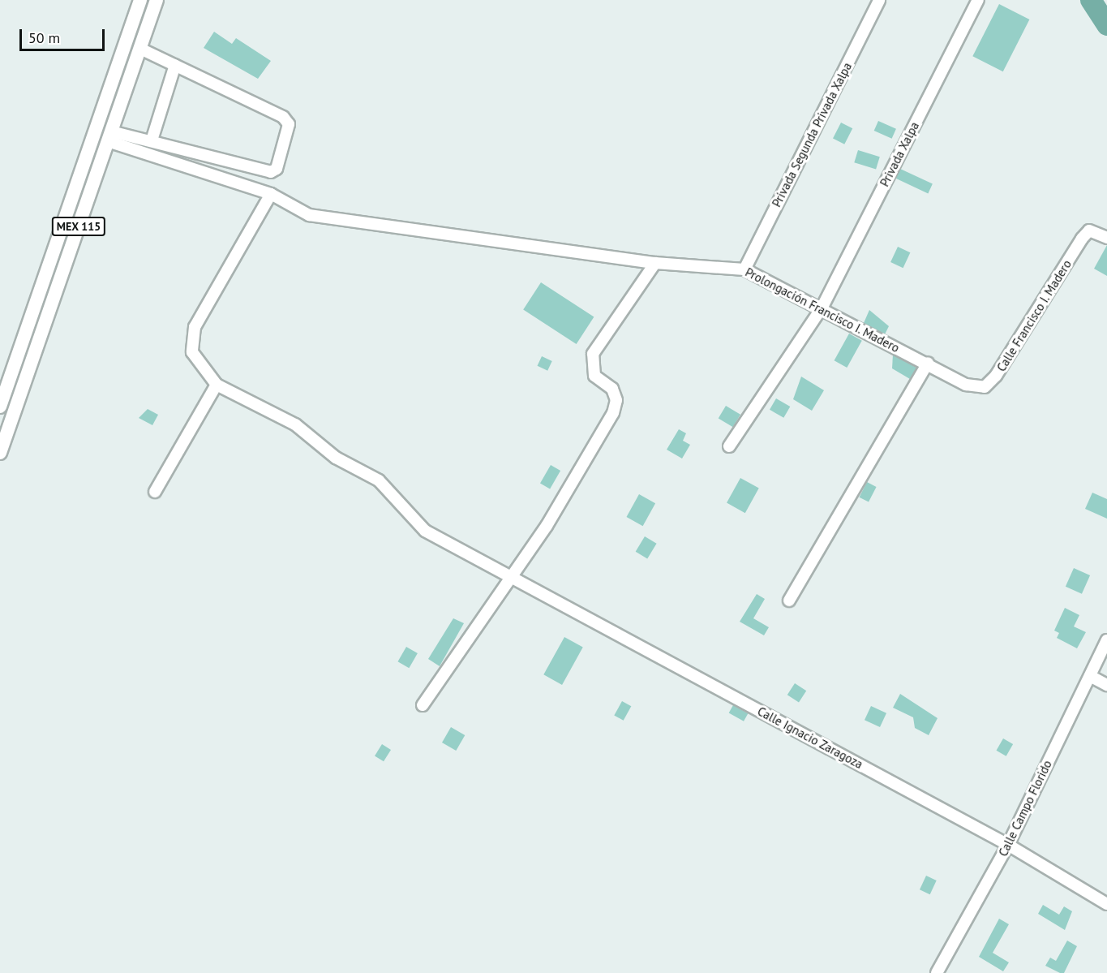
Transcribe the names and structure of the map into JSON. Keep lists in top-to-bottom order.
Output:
{
  "streets": {
    "main road": ["MEX 115"],
    "street": [
      "Privada Segunda Privada Xalpa",
      "Privada Xalpa",
      "Prolongación Francisco I. Madero",
      "Calle Francisco I. Madero",
      "Calle Ignacio Zaragoza",
      "Calle Campo Florido"
    ]
  },
  "crossings": [
    ["Privada Segunda Privada Xalpa", "Prolongación Francisco I. Madero"],
    ["Privada Xalpa", "Prolongación Francisco I. Madero"],
    ["MEX 115", "Prolongación Francisco I. Madero"],
    ["Prolongación Francisco I. Madero", "Calle Francisco I. Madero"],
    ["Calle Ignacio Zaragoza", "Calle Campo Florido"]
  ],
  "scale_bar": "50 m"
}
